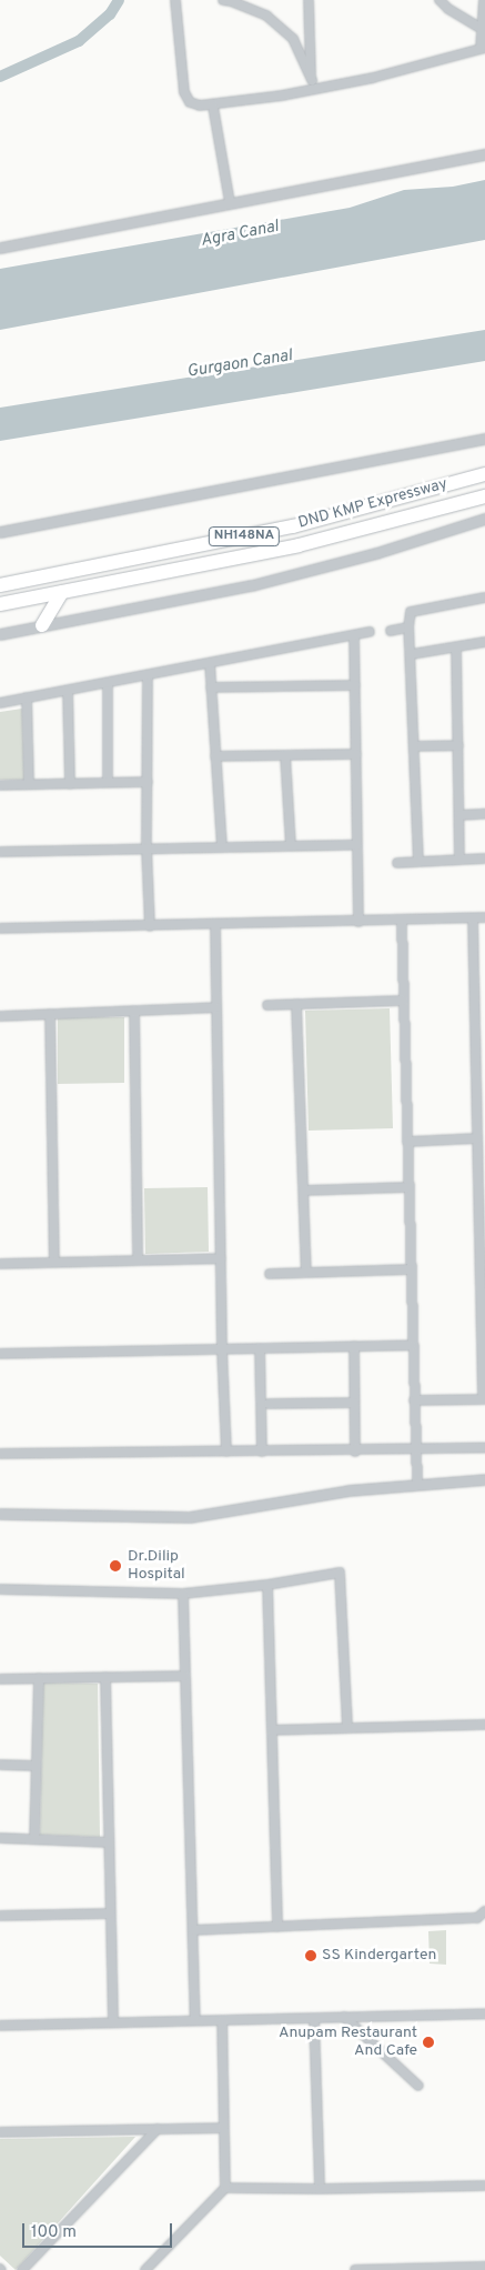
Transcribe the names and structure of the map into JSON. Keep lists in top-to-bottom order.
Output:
{
  "streets": {
    "highway": ["DND KMP Expressway", "NH148NA"]
  },
  "water": ["Agra Canal", "Gurgaon Canal"],
  "places": ["Dr.Dilip Hospital", "SS Kindergarten", "Anupam Restaurant And Cafe"],
  "scale_bar": "100 m"
}
